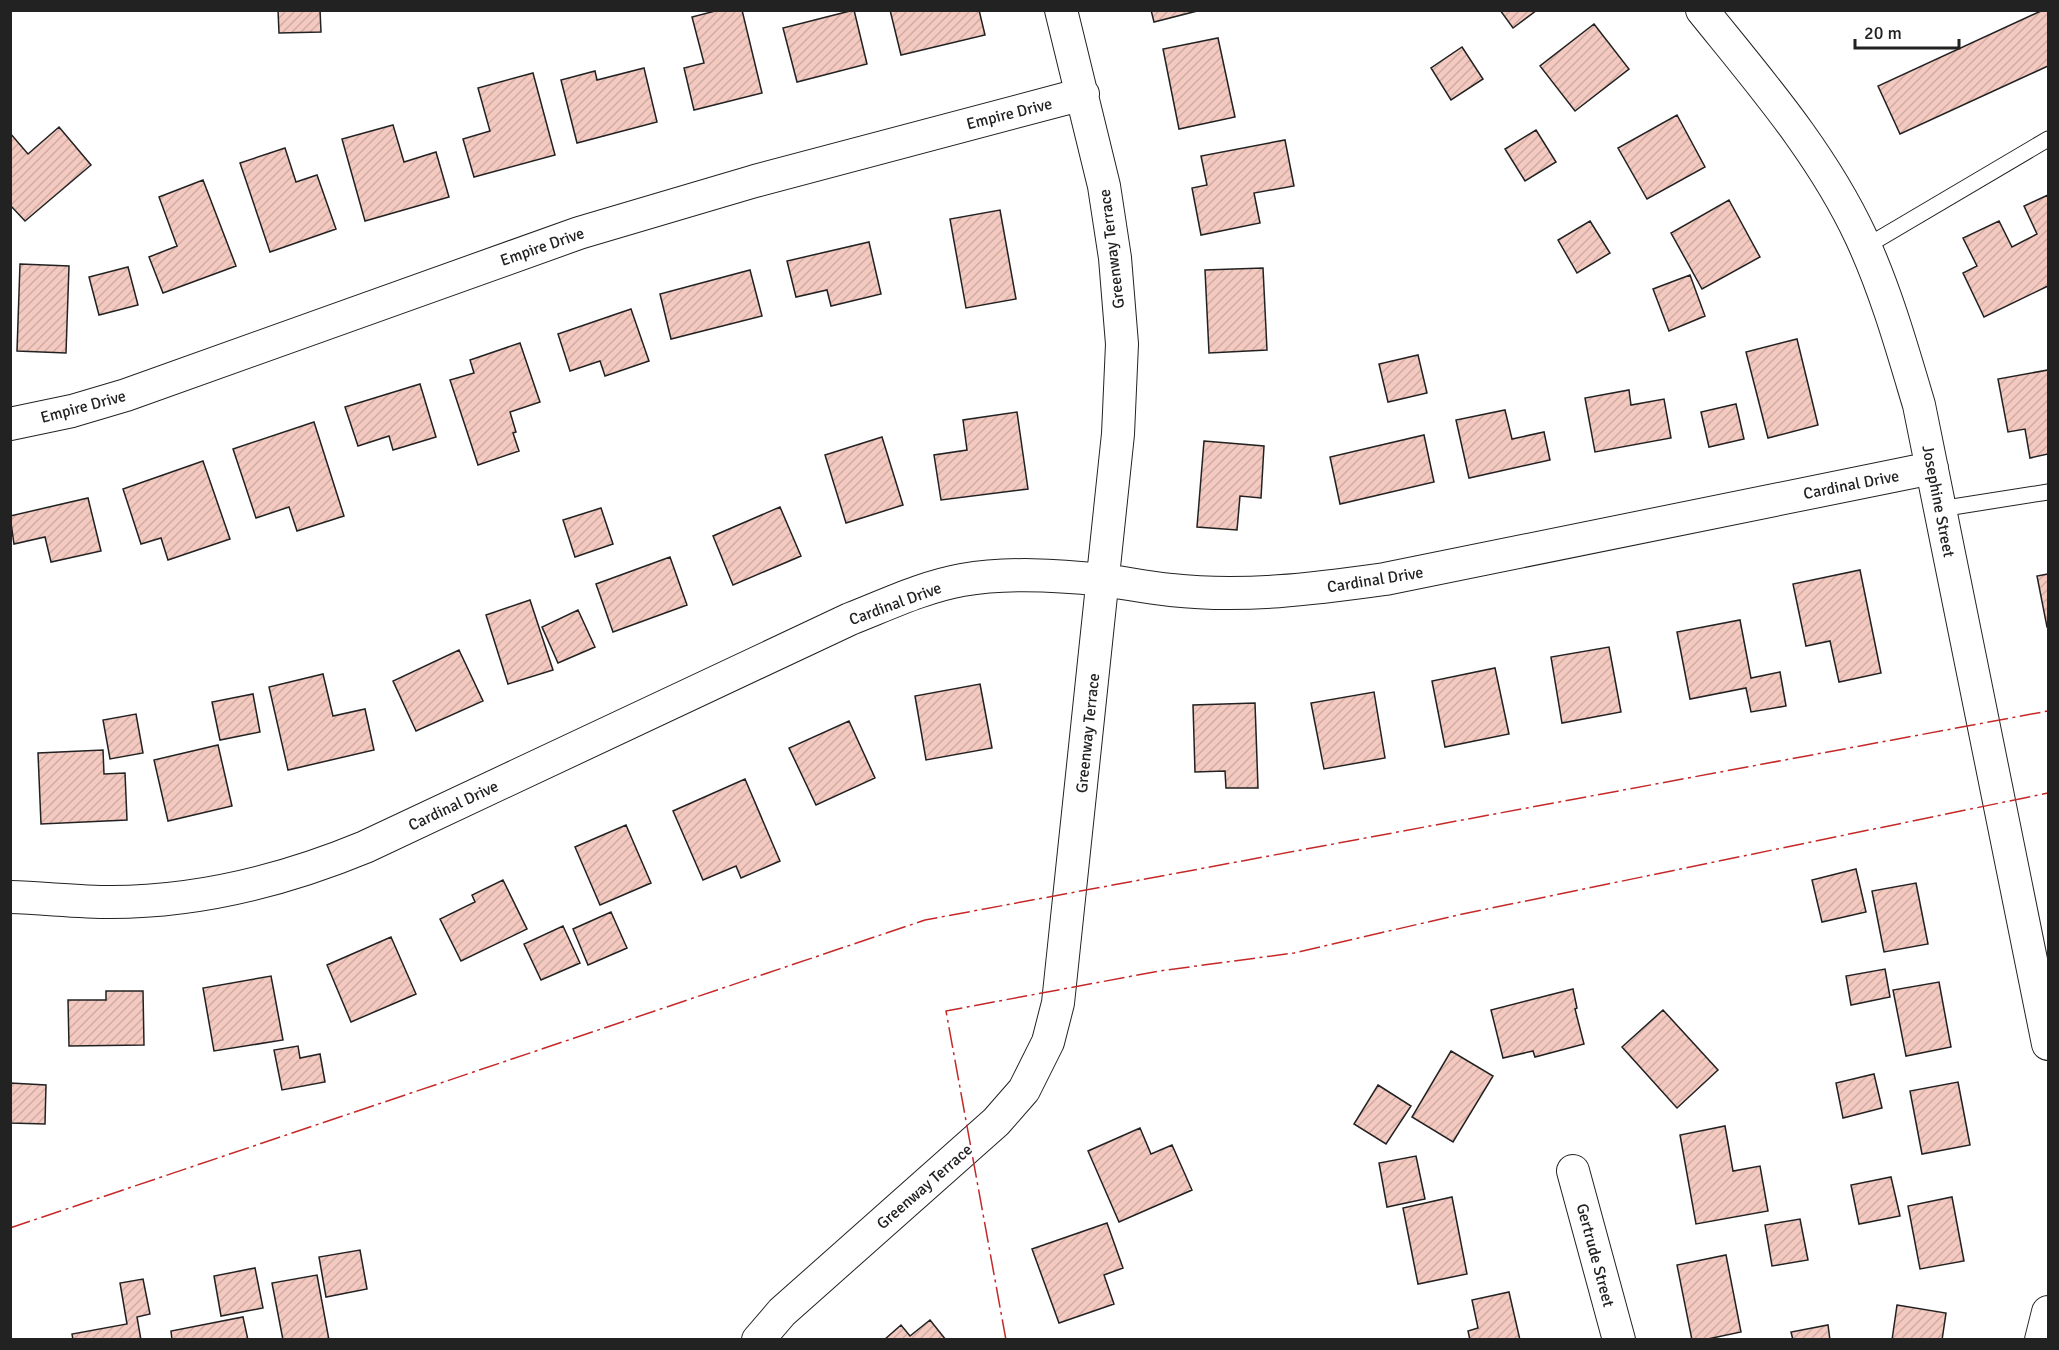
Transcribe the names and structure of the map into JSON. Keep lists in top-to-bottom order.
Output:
{
  "streets": {
    "street": [
      "Empire Drive",
      "Greenway Terrace",
      "Cardinal Drive",
      "Josephine Street",
      "Gertrude Street"
    ]
  },
  "crossings": [
    ["Empire Drive", "Greenway Terrace"],
    ["Greenway Terrace", "Cardinal Drive"],
    ["Cardinal Drive", "Josephine Street"]
  ],
  "scale_bar": "20 m"
}
